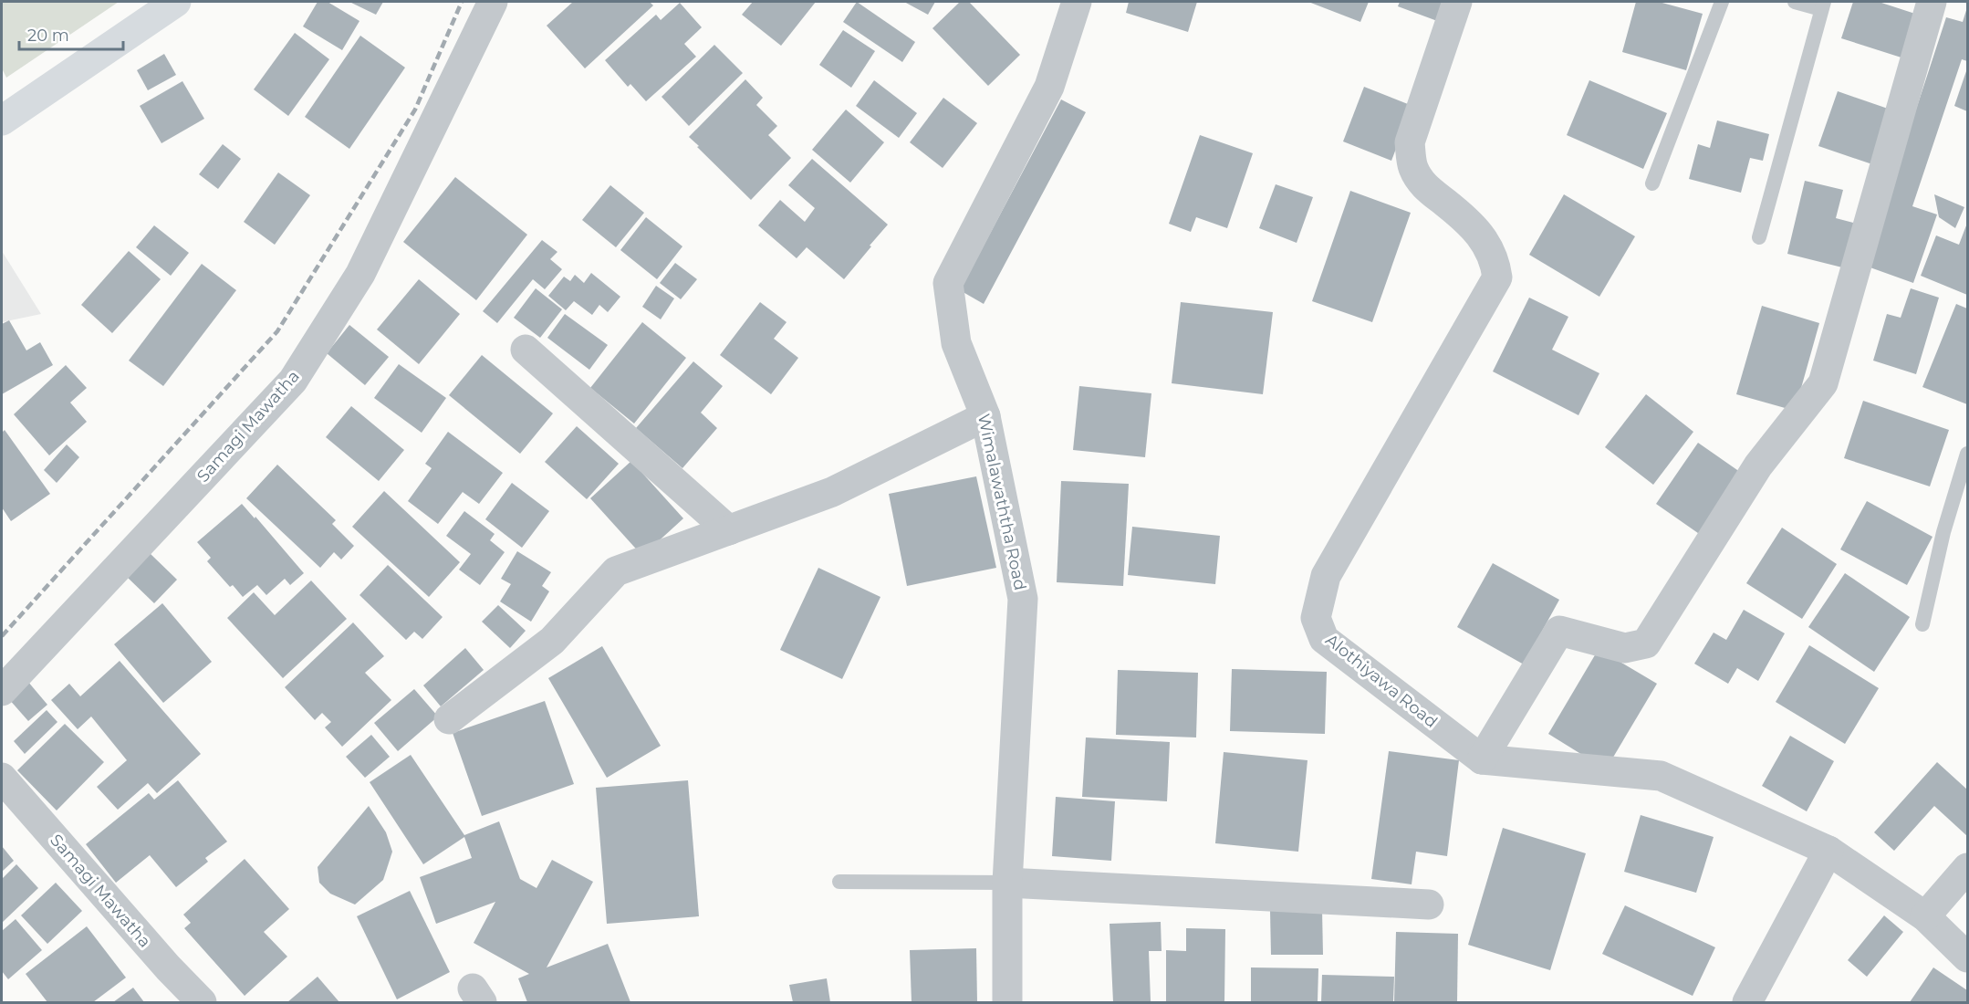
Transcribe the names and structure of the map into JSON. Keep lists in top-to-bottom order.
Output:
{
  "streets": {
    "street": ["Samagi Mawatha", "Wimalawaththa Road", "Alothiyawa Road"]
  },
  "scale_bar": "20 m"
}
